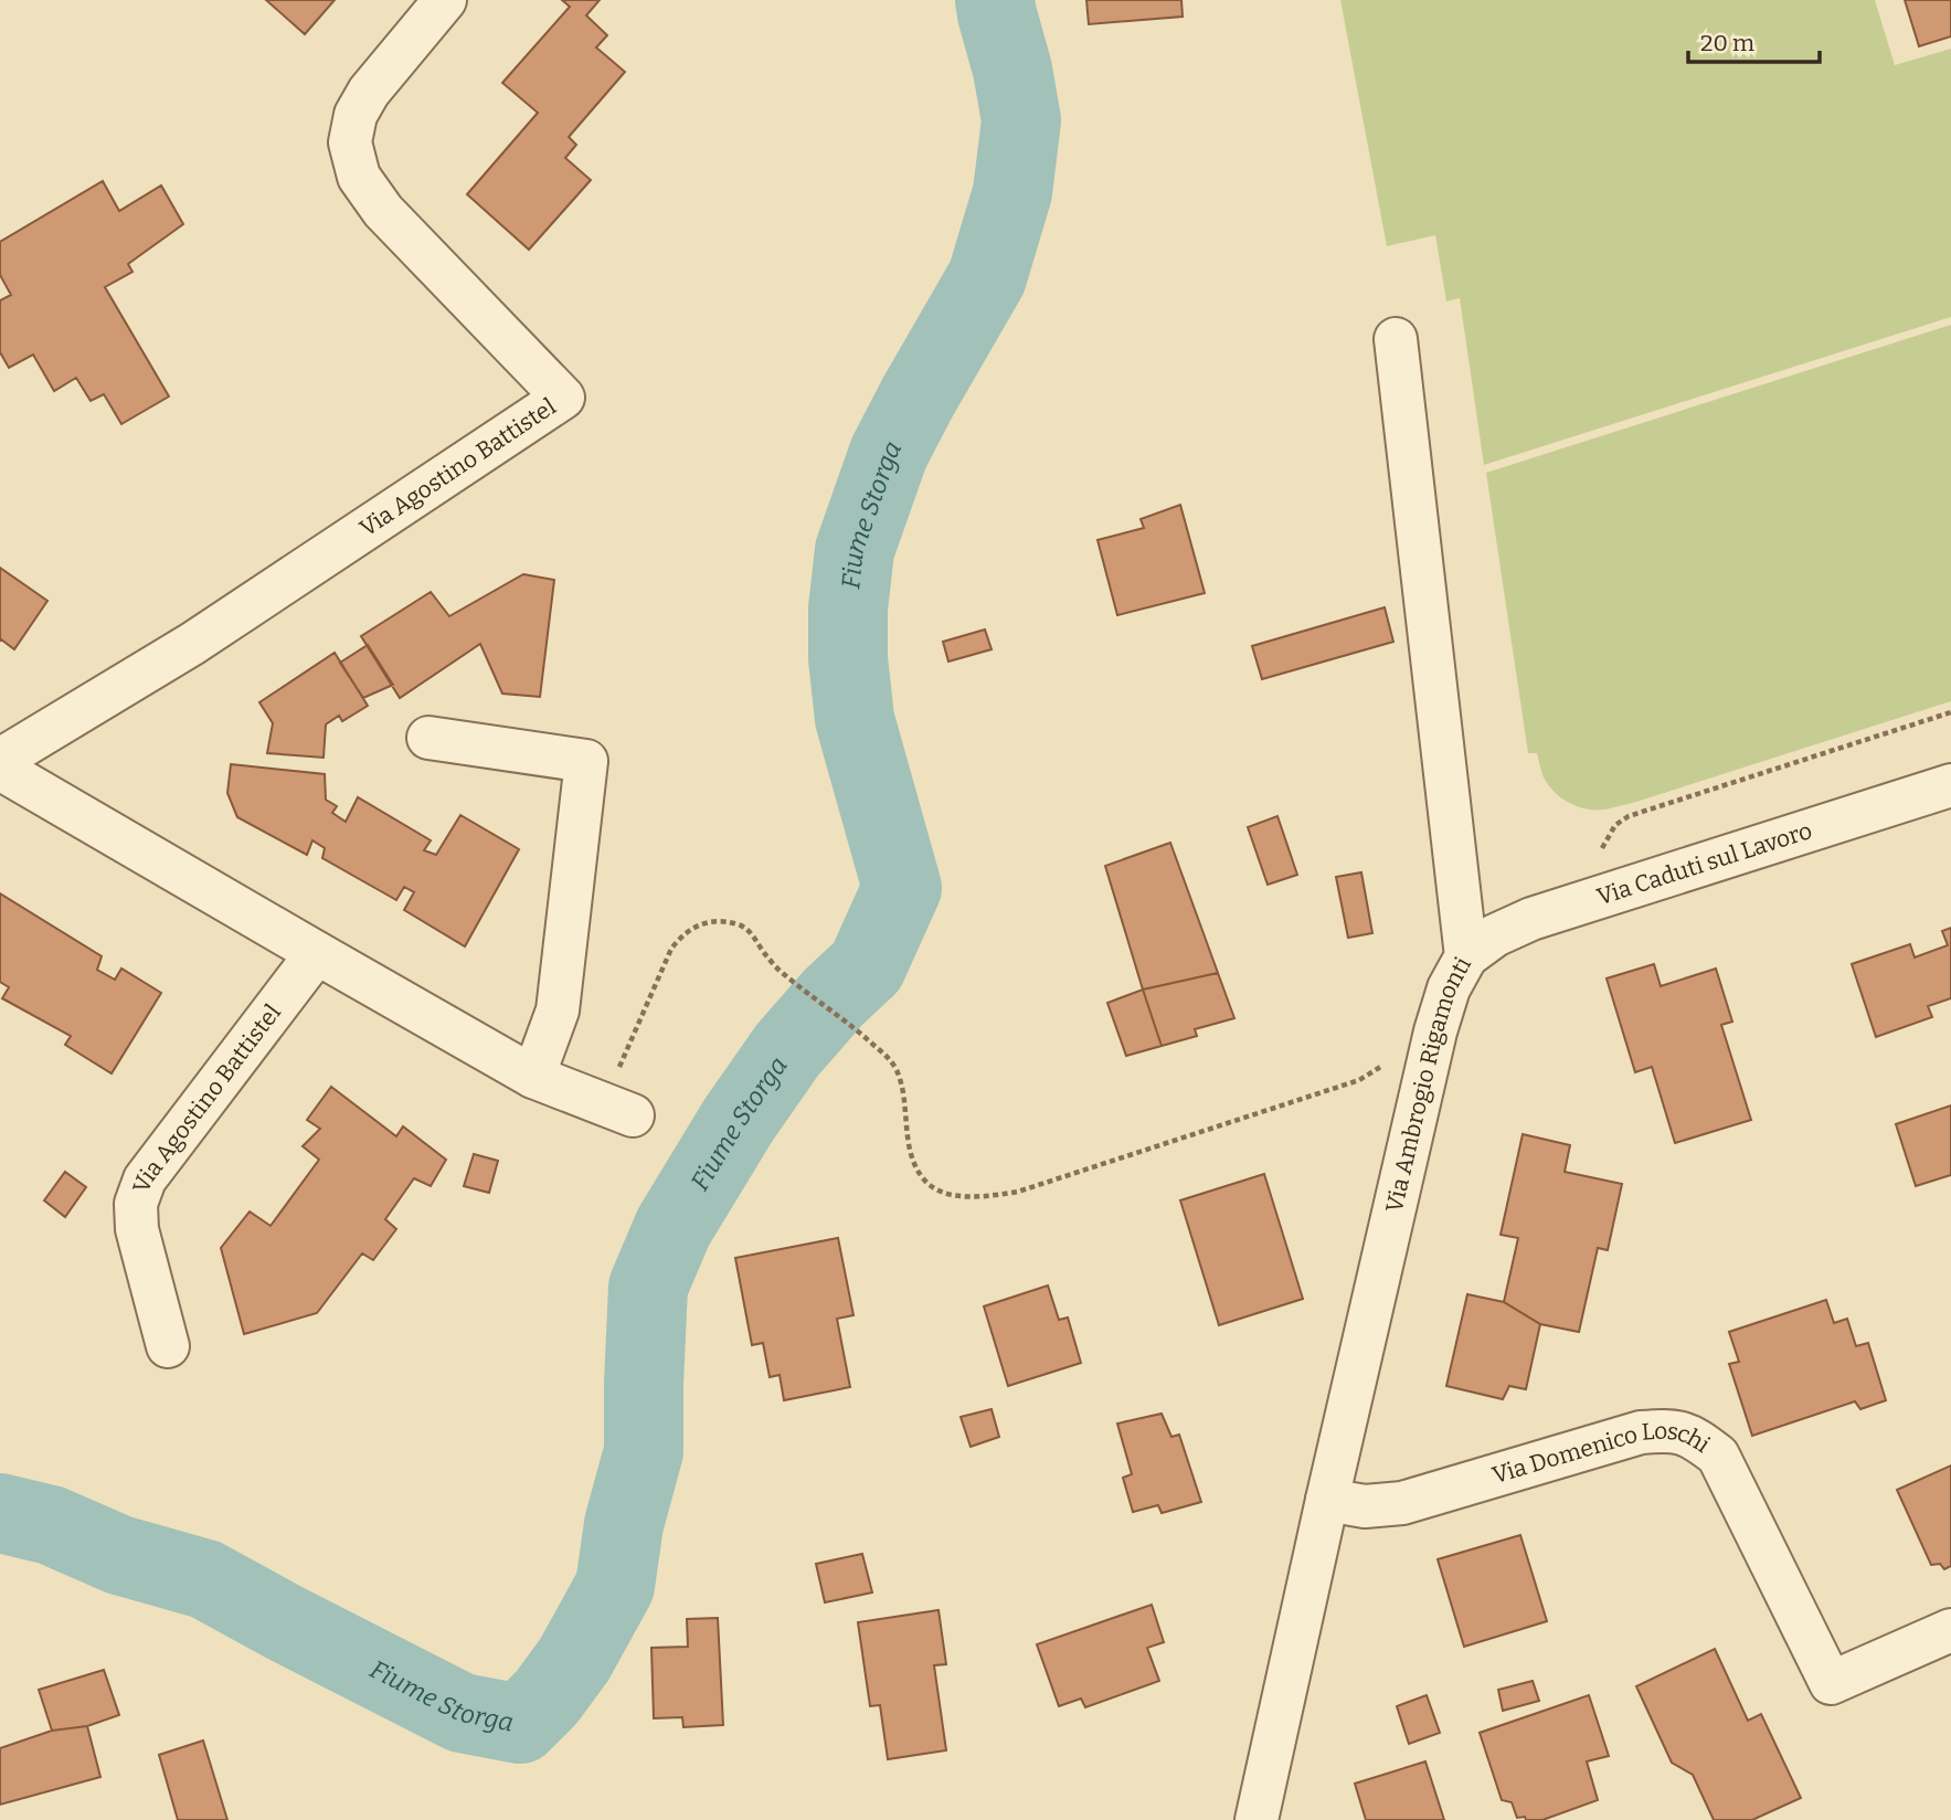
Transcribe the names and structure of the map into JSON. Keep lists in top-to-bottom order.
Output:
{
  "streets": {
    "street": [
      "Via Agostino Battistel",
      "Via Caduti sul Lavoro",
      "Via Ambrogio Rigamonti",
      "Via Domenico Loschi"
    ]
  },
  "crossings": [
    ["Via Caduti sul Lavoro", "Via Ambrogio Rigamonti"],
    ["Via Ambrogio Rigamonti", "Via Domenico Loschi"]
  ],
  "water": ["Fiume Storga"],
  "scale_bar": "20 m"
}
